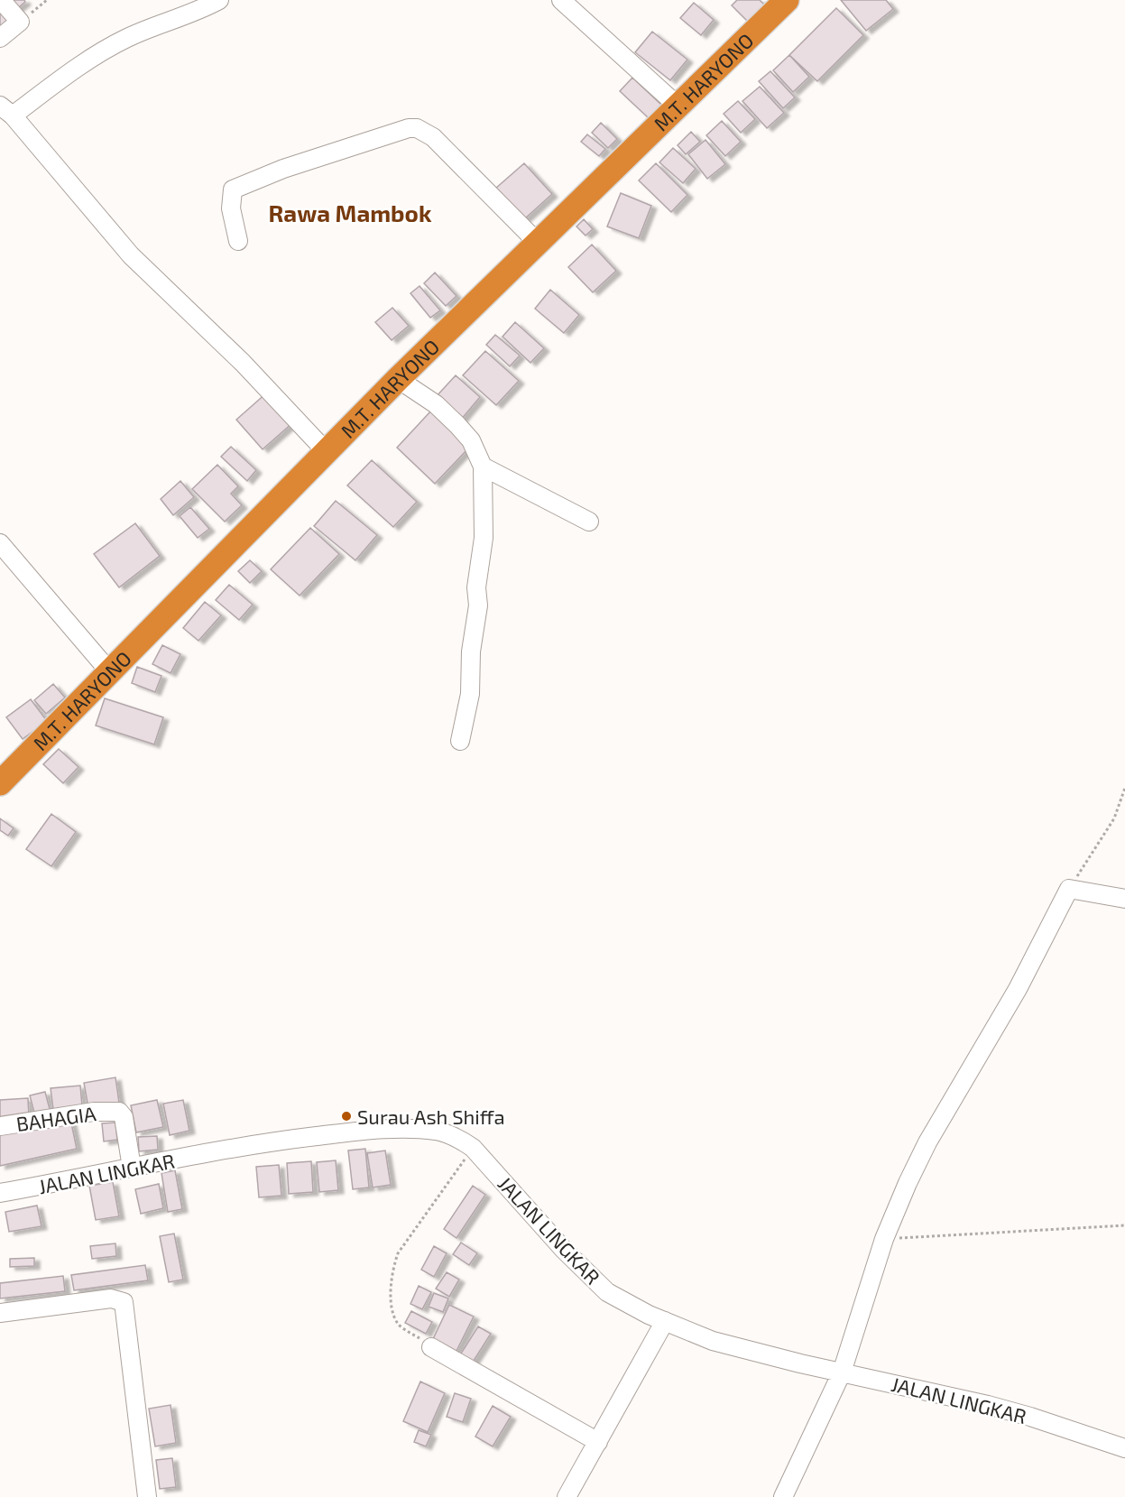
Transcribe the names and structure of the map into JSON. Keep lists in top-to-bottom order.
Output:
{
  "streets": {
    "highway": ["M.T. HARYONO"],
    "street": ["BAHAGIA", "JALAN LINGKAR"]
  },
  "crossings": [
    ["BAHAGIA", "JALAN LINGKAR"]
  ],
  "districts": ["Rawa Mambok"],
  "places": ["Surau Ash Shiffa"]
}
